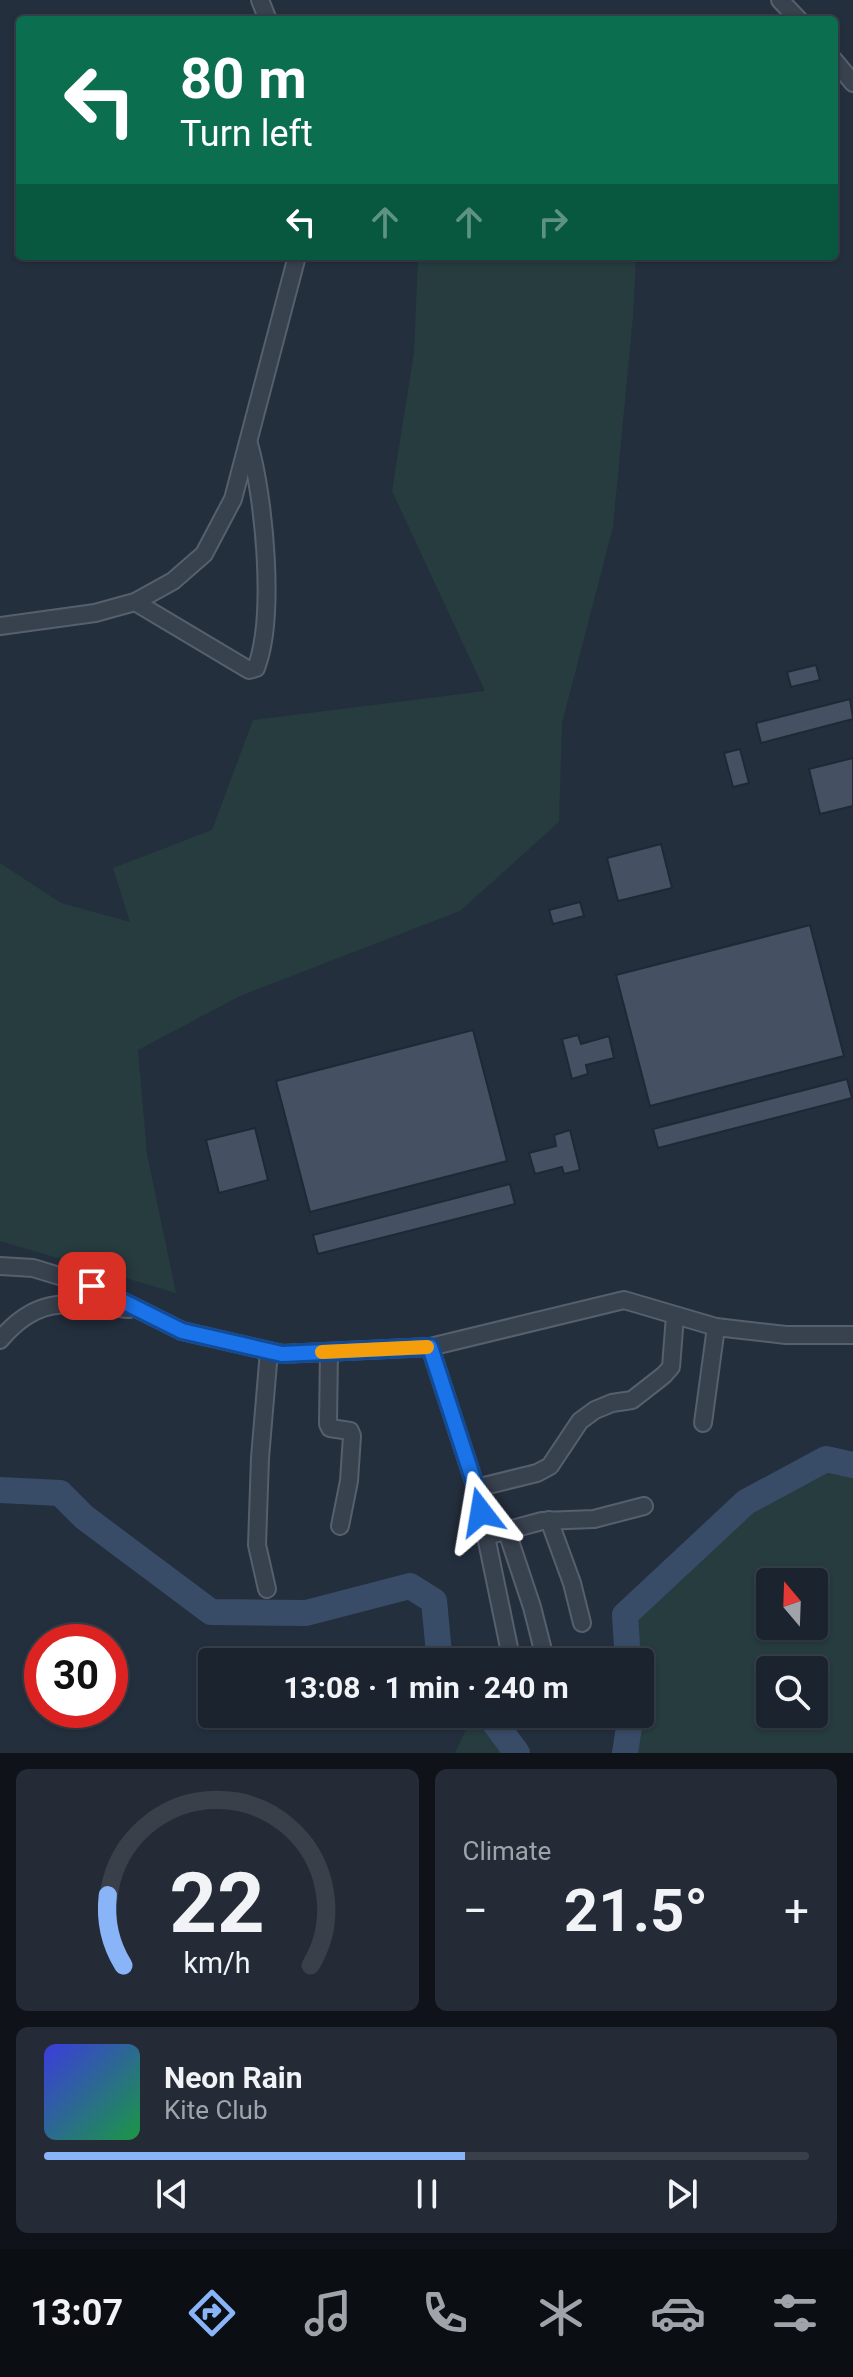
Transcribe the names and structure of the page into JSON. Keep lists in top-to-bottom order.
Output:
{
  "north": "top",
  "page": {
    "turn": ["80 m", "Turn left"],
    "limit": "30",
    "trip": "13:08 · 1 min · 240 m",
    "tile": "Climate",
    "heat": ["−", "21.5°", "+"],
    "song": ["Neon Rain", "Kite Club"],
    "tabs": "13:07",
    "gauge": ["22", "km/h"]
  }
}
